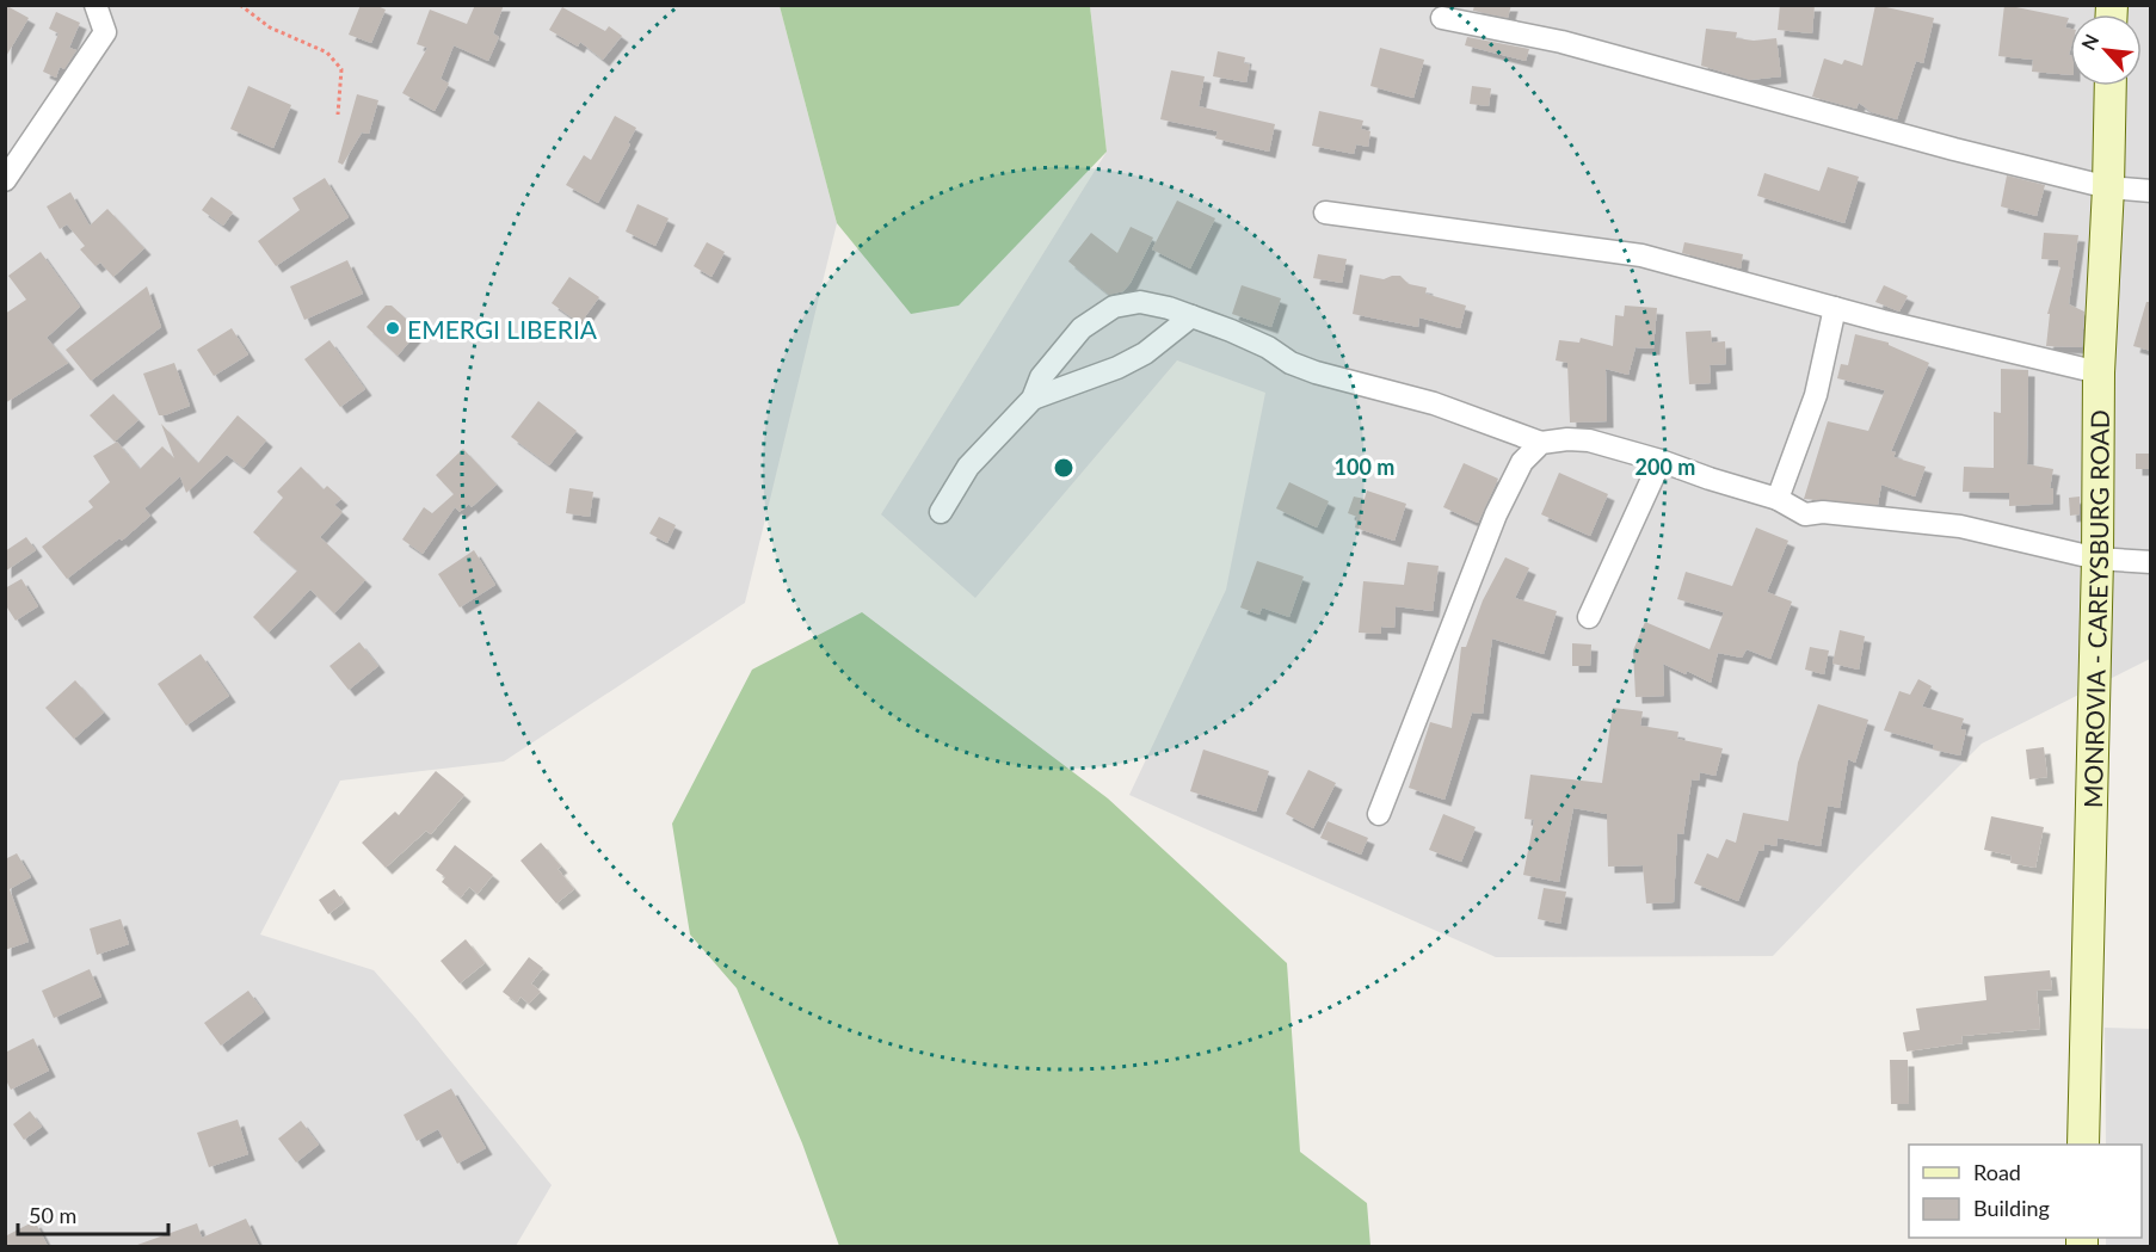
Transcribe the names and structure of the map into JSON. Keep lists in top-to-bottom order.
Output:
{
  "streets": {
    "main road": ["MONROVIA - CAREYSBURG ROAD"]
  },
  "places": ["EMERGI LIBERIA"],
  "legend": ["Road", "Building"],
  "scale_bar": "50 m",
  "north": "top left",
  "rings": ["100 m", "200 m"]
}
